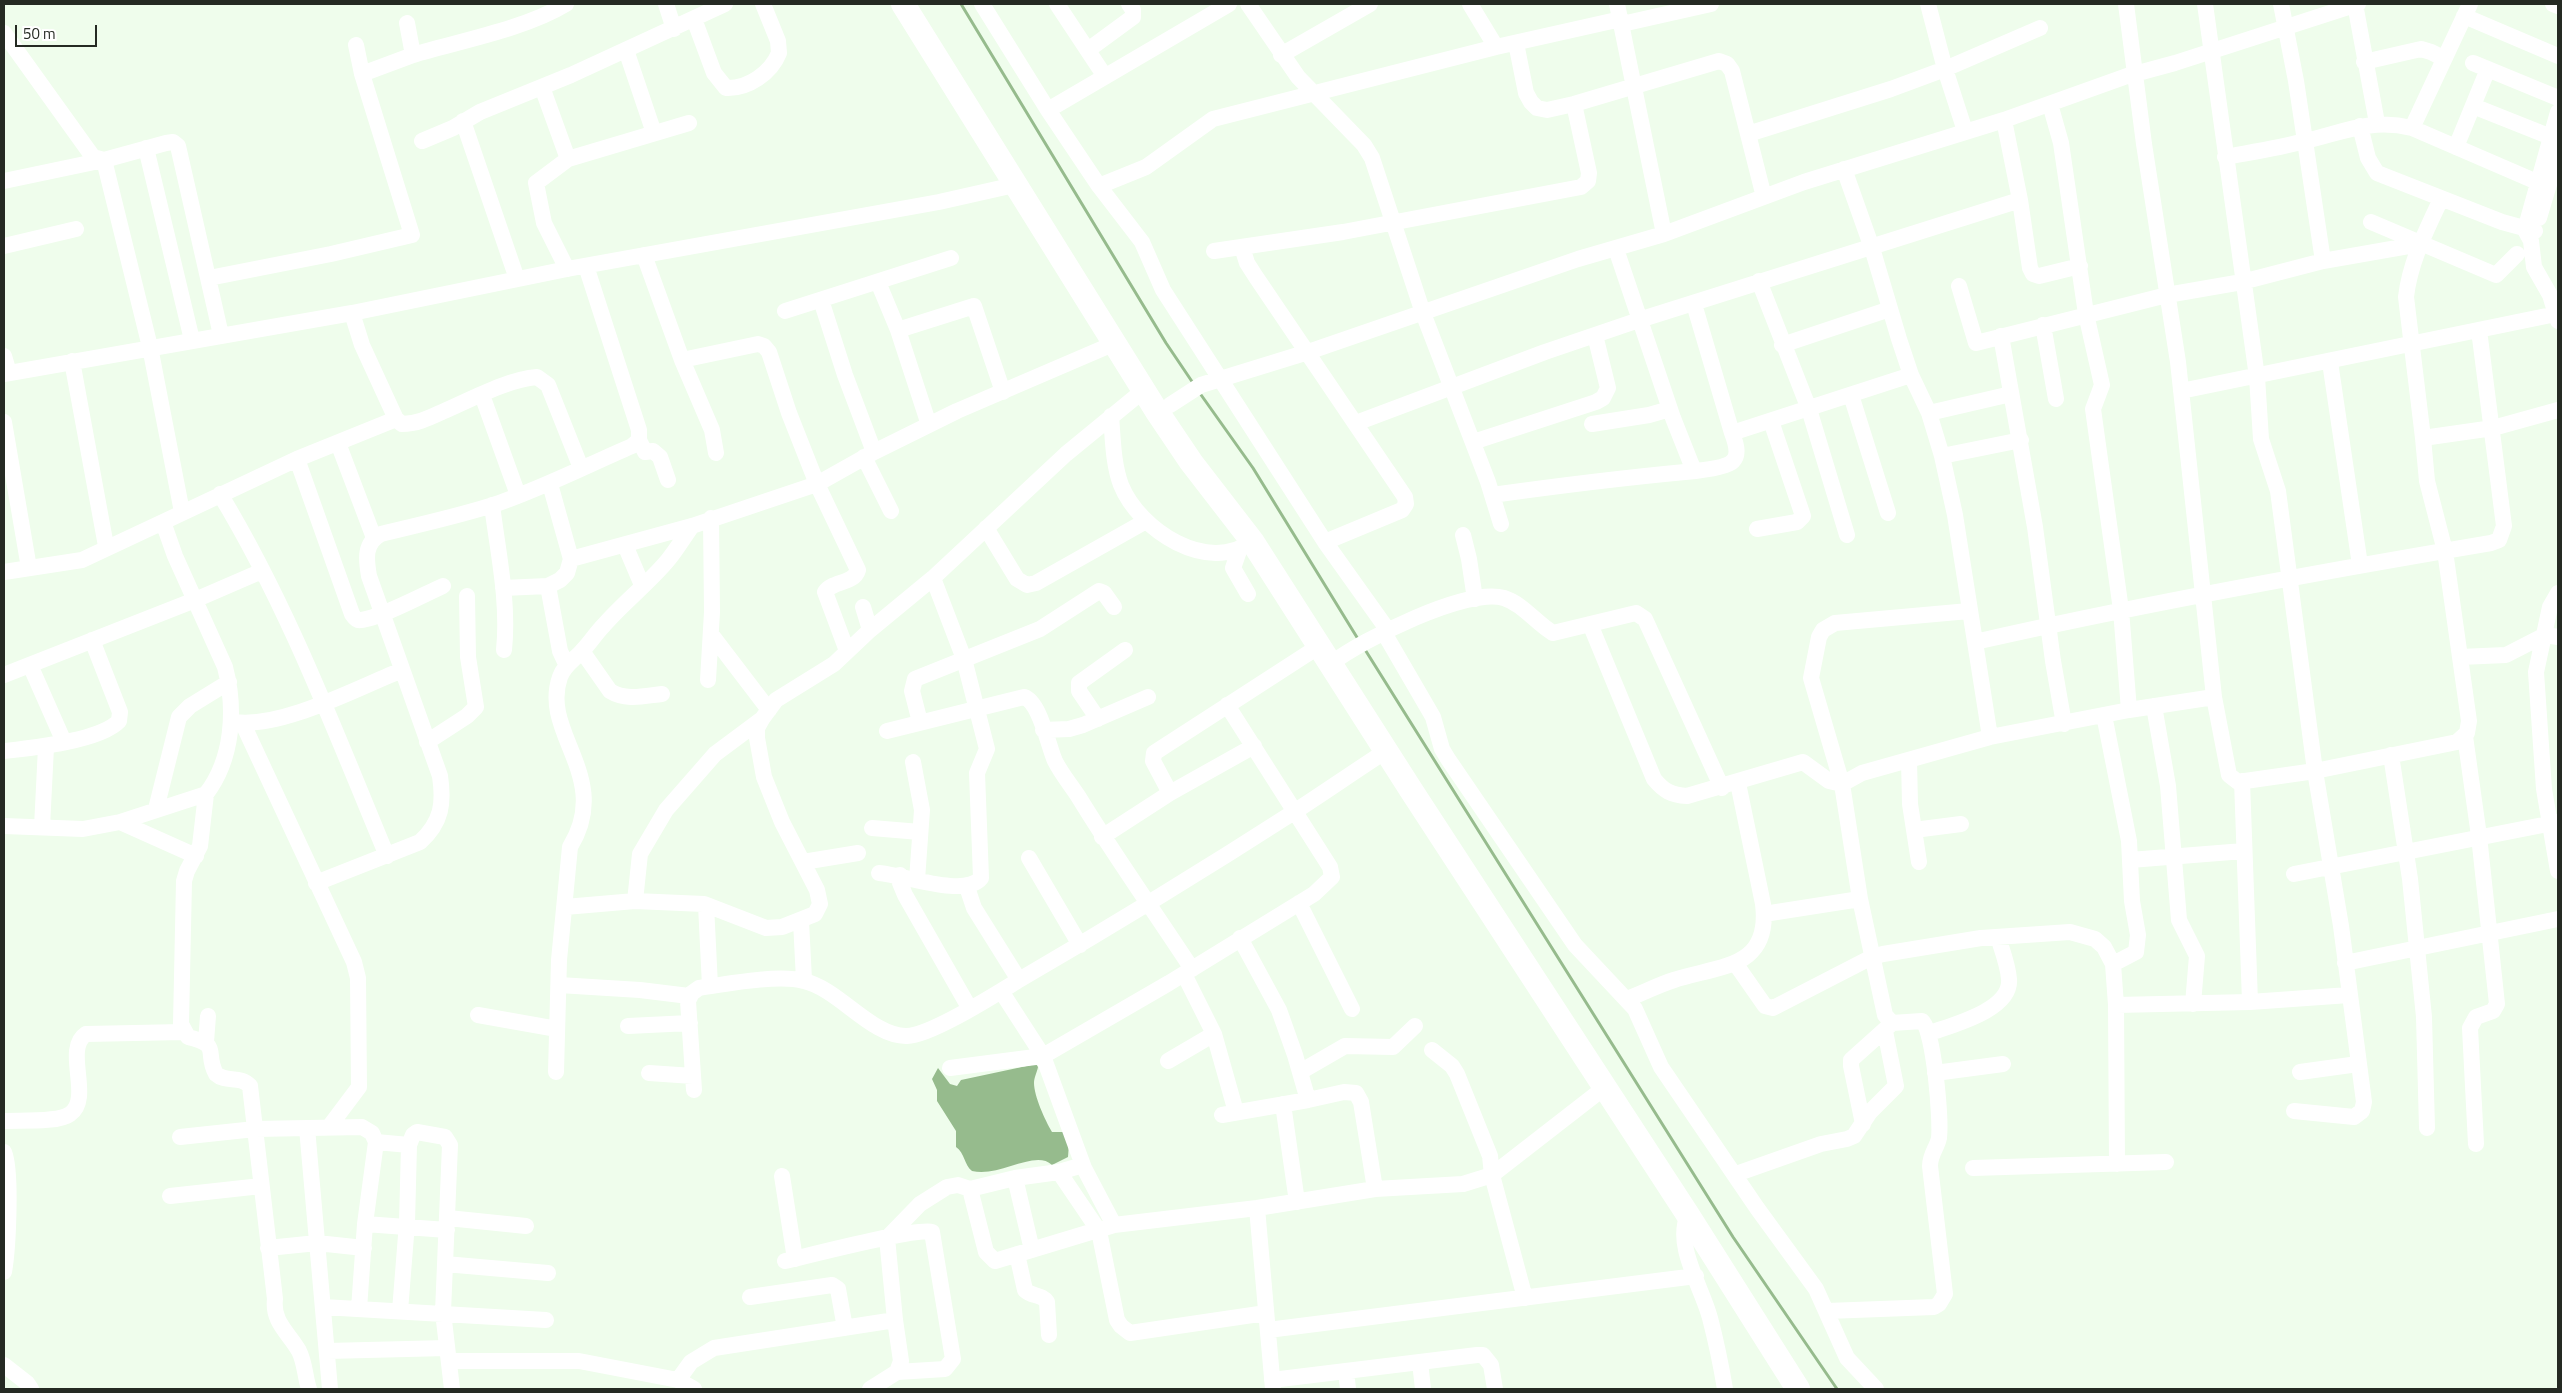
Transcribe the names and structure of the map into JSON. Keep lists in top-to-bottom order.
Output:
{
  "scale_bar": "50 m"
}
